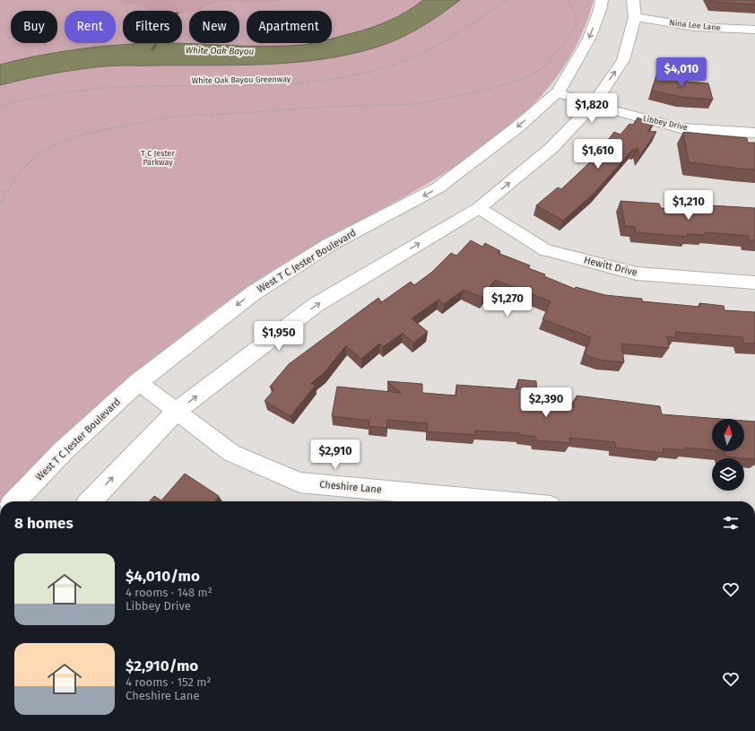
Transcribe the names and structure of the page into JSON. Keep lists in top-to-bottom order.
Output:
{
  "streets": {
    "main road": ["West T C Jester Boulevard"],
    "street": [
      "Nina Lee Lane",
      "Libbey Drive",
      "Hewitt Drive",
      "Cheshire Lane"
    ],
    "path": ["White Oak Bayou Greenway"]
  },
  "crossings": [
    ["Libbey Drive", "West T C Jester Boulevard"],
    ["West T C Jester Boulevard", "Cheshire Lane"]
  ],
  "water": ["White Oak Bayou"],
  "parks": ["T C Jester Parkway"],
  "north": "top",
  "page": {
    "chip": [
      "Buy",
      "Rent",
      "Filters",
      "New",
      "Apartment"
    ],
    "price": [
      "$4,010",
      "$1,820",
      "$1,610",
      "$1,210",
      "$1,270",
      "$1,950",
      "$2,390",
      "$2,910"
    ],
    "heading": "8 homes",
    "list": [
      {
        "name": "$4,010/mo",
        "note": "4 rooms · 148 m² · Libbey Drive"
      },
      {
        "name": "$2,910/mo",
        "note": "4 rooms · 152 m² · Cheshire Lane"
      }
    ]
  }
}
